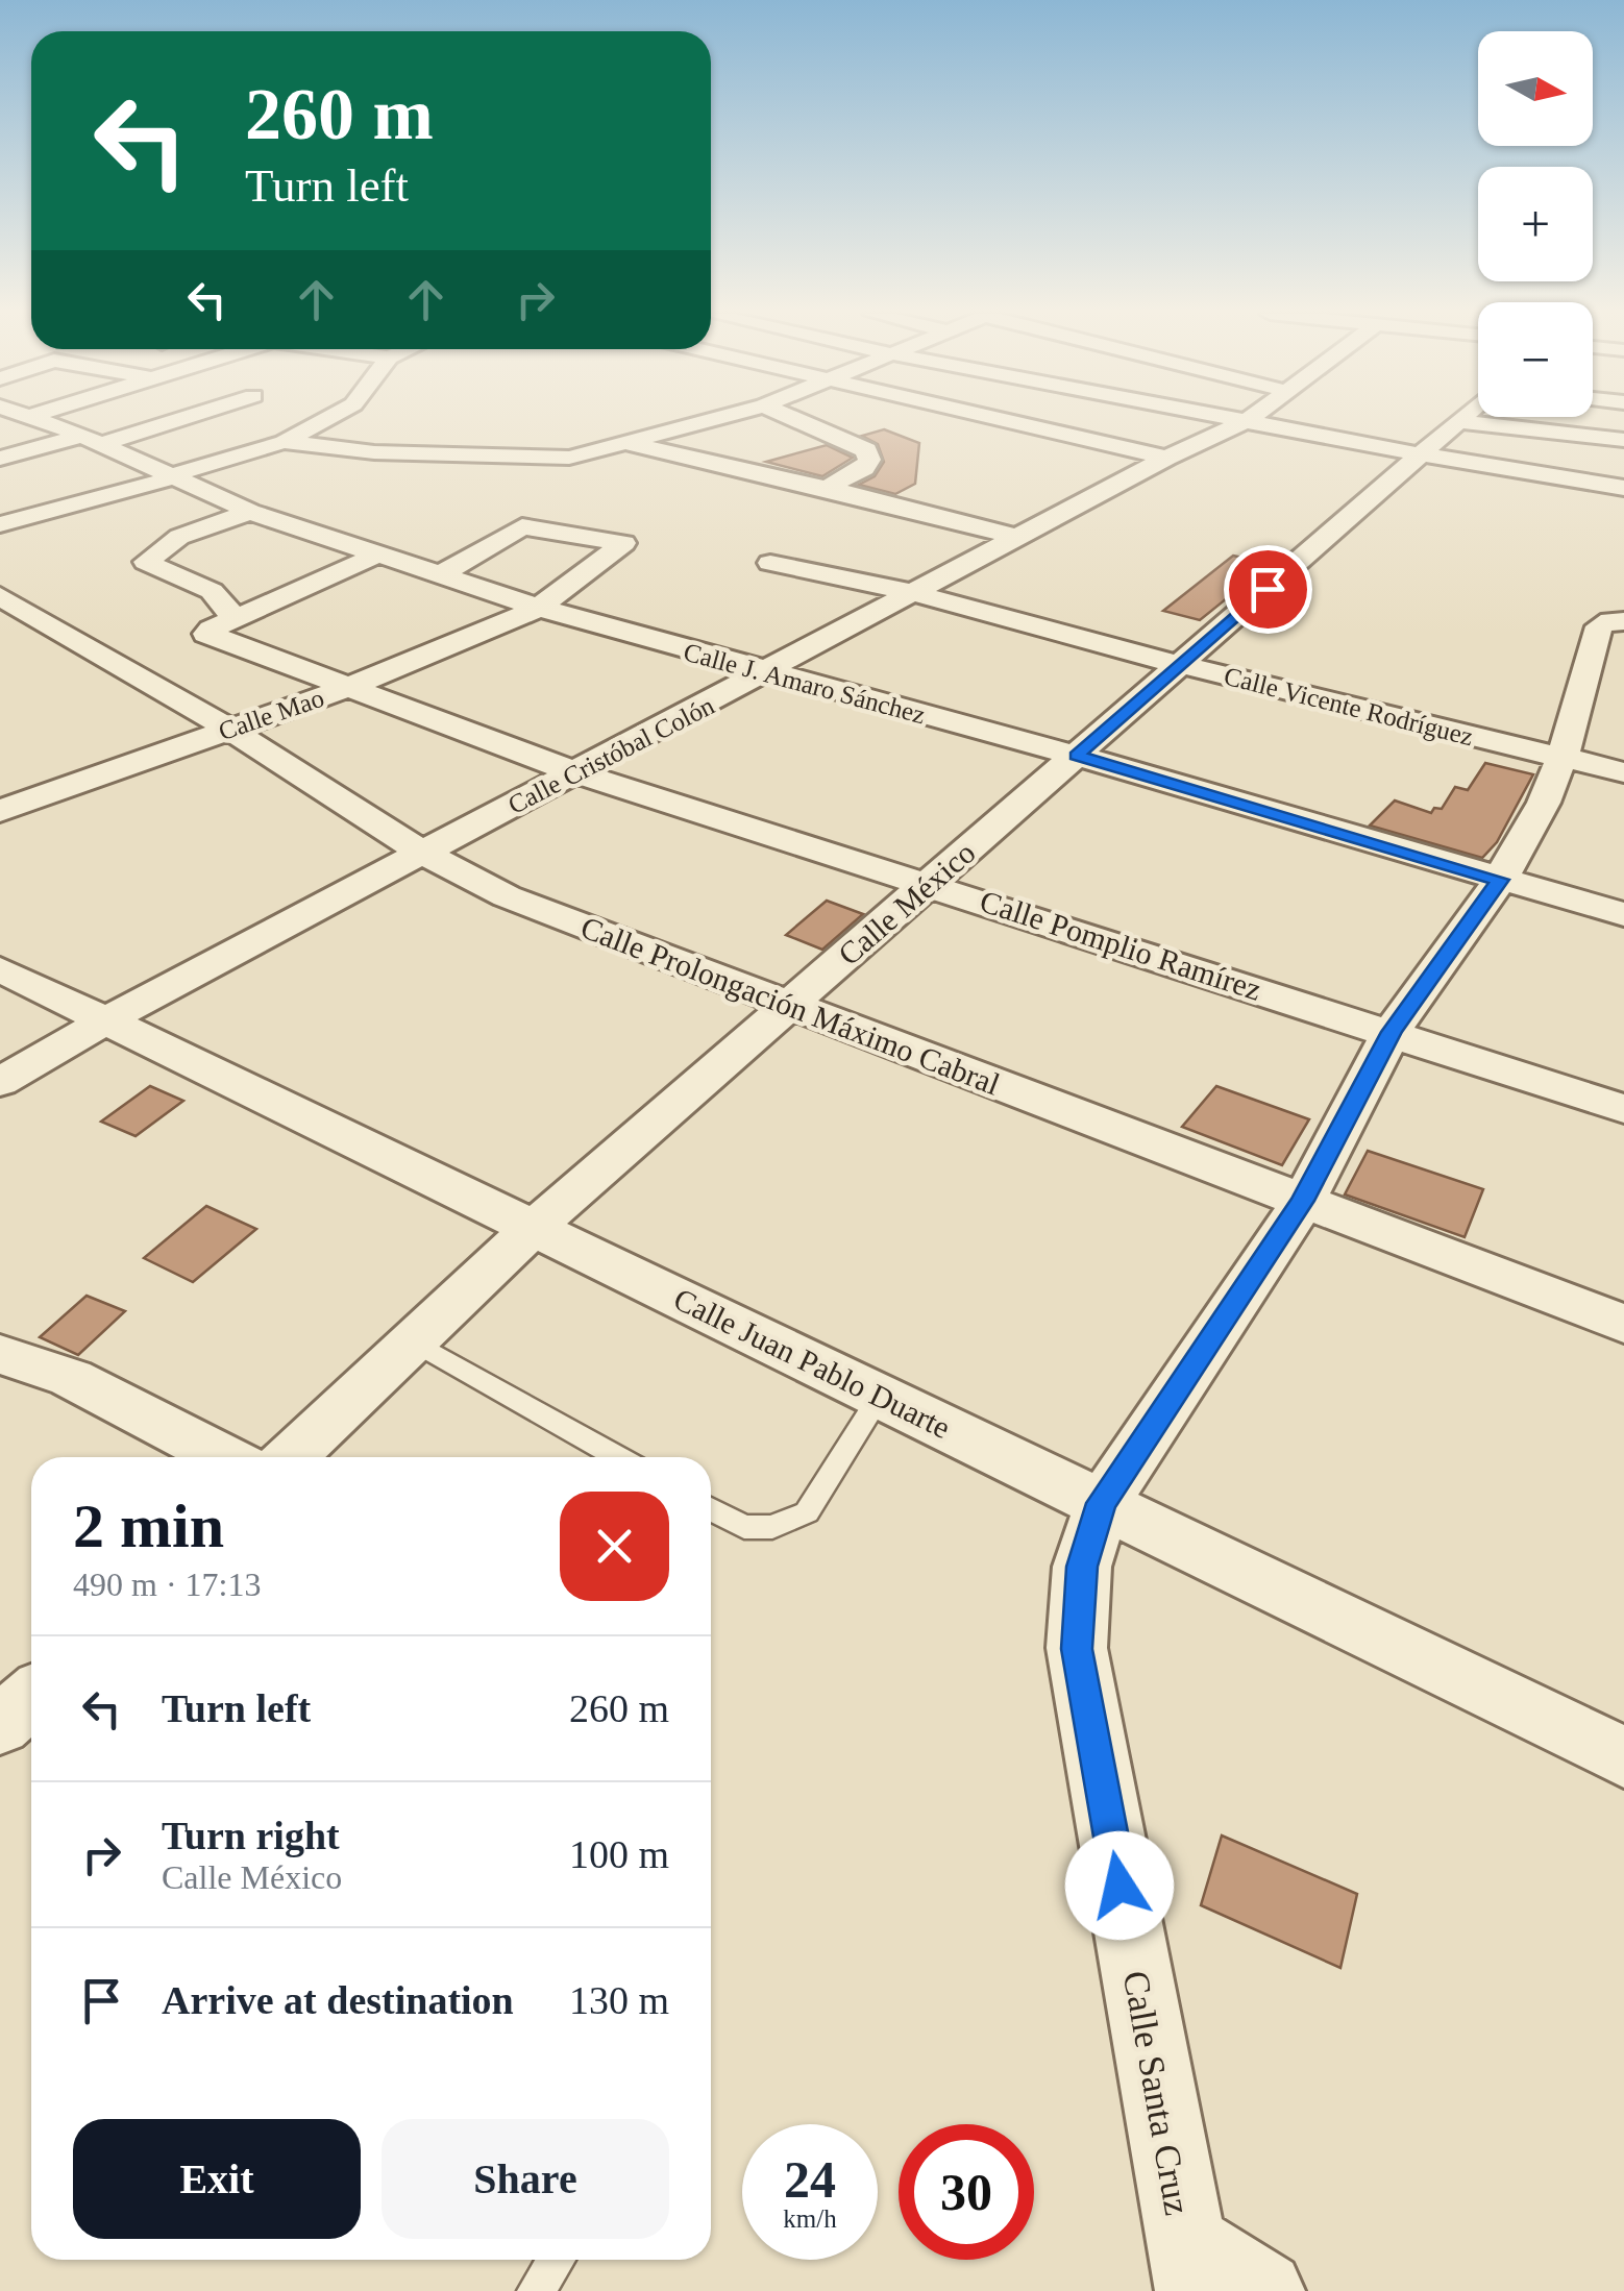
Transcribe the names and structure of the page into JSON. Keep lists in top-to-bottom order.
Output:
{
  "streets": {
    "street": [
      "Calle J. Amaro Sánchez",
      "Calle Vicente Rodríguez",
      "Calle Mao",
      "Calle Cristóbal Colón",
      "Calle México",
      "Calle Pomplio Ramírez",
      "Calle Prolongación Máximo Cabral",
      "Calle Juan Pablo Duarte",
      "Calle Santa Cruz"
    ]
  },
  "crossings": [
    ["Calle J. Amaro Sánchez", "Calle Mao"],
    ["Calle J. Amaro Sánchez", "Calle Cristóbal Colón"],
    ["Calle J. Amaro Sánchez", "Calle México"],
    ["Calle J. Amaro Sánchez", "Calle Pomplio Ramírez"],
    ["Calle J. Amaro Sánchez", "Calle Santa Cruz"],
    ["Calle Vicente Rodríguez", "Calle Cristóbal Colón"],
    ["Calle Vicente Rodríguez", "Calle México"],
    ["Calle Vicente Rodríguez", "Calle Santa Cruz"],
    ["Calle Mao", "Calle Pomplio Ramírez"],
    ["Calle Mao", "Calle Prolongación Máximo Cabral"],
    ["Calle Cristóbal Colón", "Calle Pomplio Ramírez"],
    ["Calle Cristóbal Colón", "Calle Prolongación Máximo Cabral"],
    ["Calle Cristóbal Colón", "Calle Juan Pablo Duarte"],
    ["Calle México", "Calle Pomplio Ramírez"],
    ["Calle México", "Calle Prolongación Máximo Cabral"],
    ["Calle México", "Calle Juan Pablo Duarte"],
    ["Calle Pomplio Ramírez", "Calle Santa Cruz"],
    ["Calle Prolongación Máximo Cabral", "Calle Santa Cruz"],
    ["Calle Juan Pablo Duarte", "Calle Santa Cruz"]
  ],
  "north": "right",
  "page": {
    "map_buttons": ["+", "−"],
    "turn": ["260 m", "Turn left"],
    "heading": ["2 min", "490 m · 17:13"],
    "list": [
      {
        "name": "Turn left",
        "value": "260 m"
      },
      {
        "name": "Turn right",
        "note": "Calle México",
        "value": "100 m"
      },
      {
        "name": "Arrive at destination",
        "value": "130 m"
      }
    ],
    "buttons": ["Exit", "Share"],
    "speed": "24 km/h",
    "limit": "30"
  }
}
